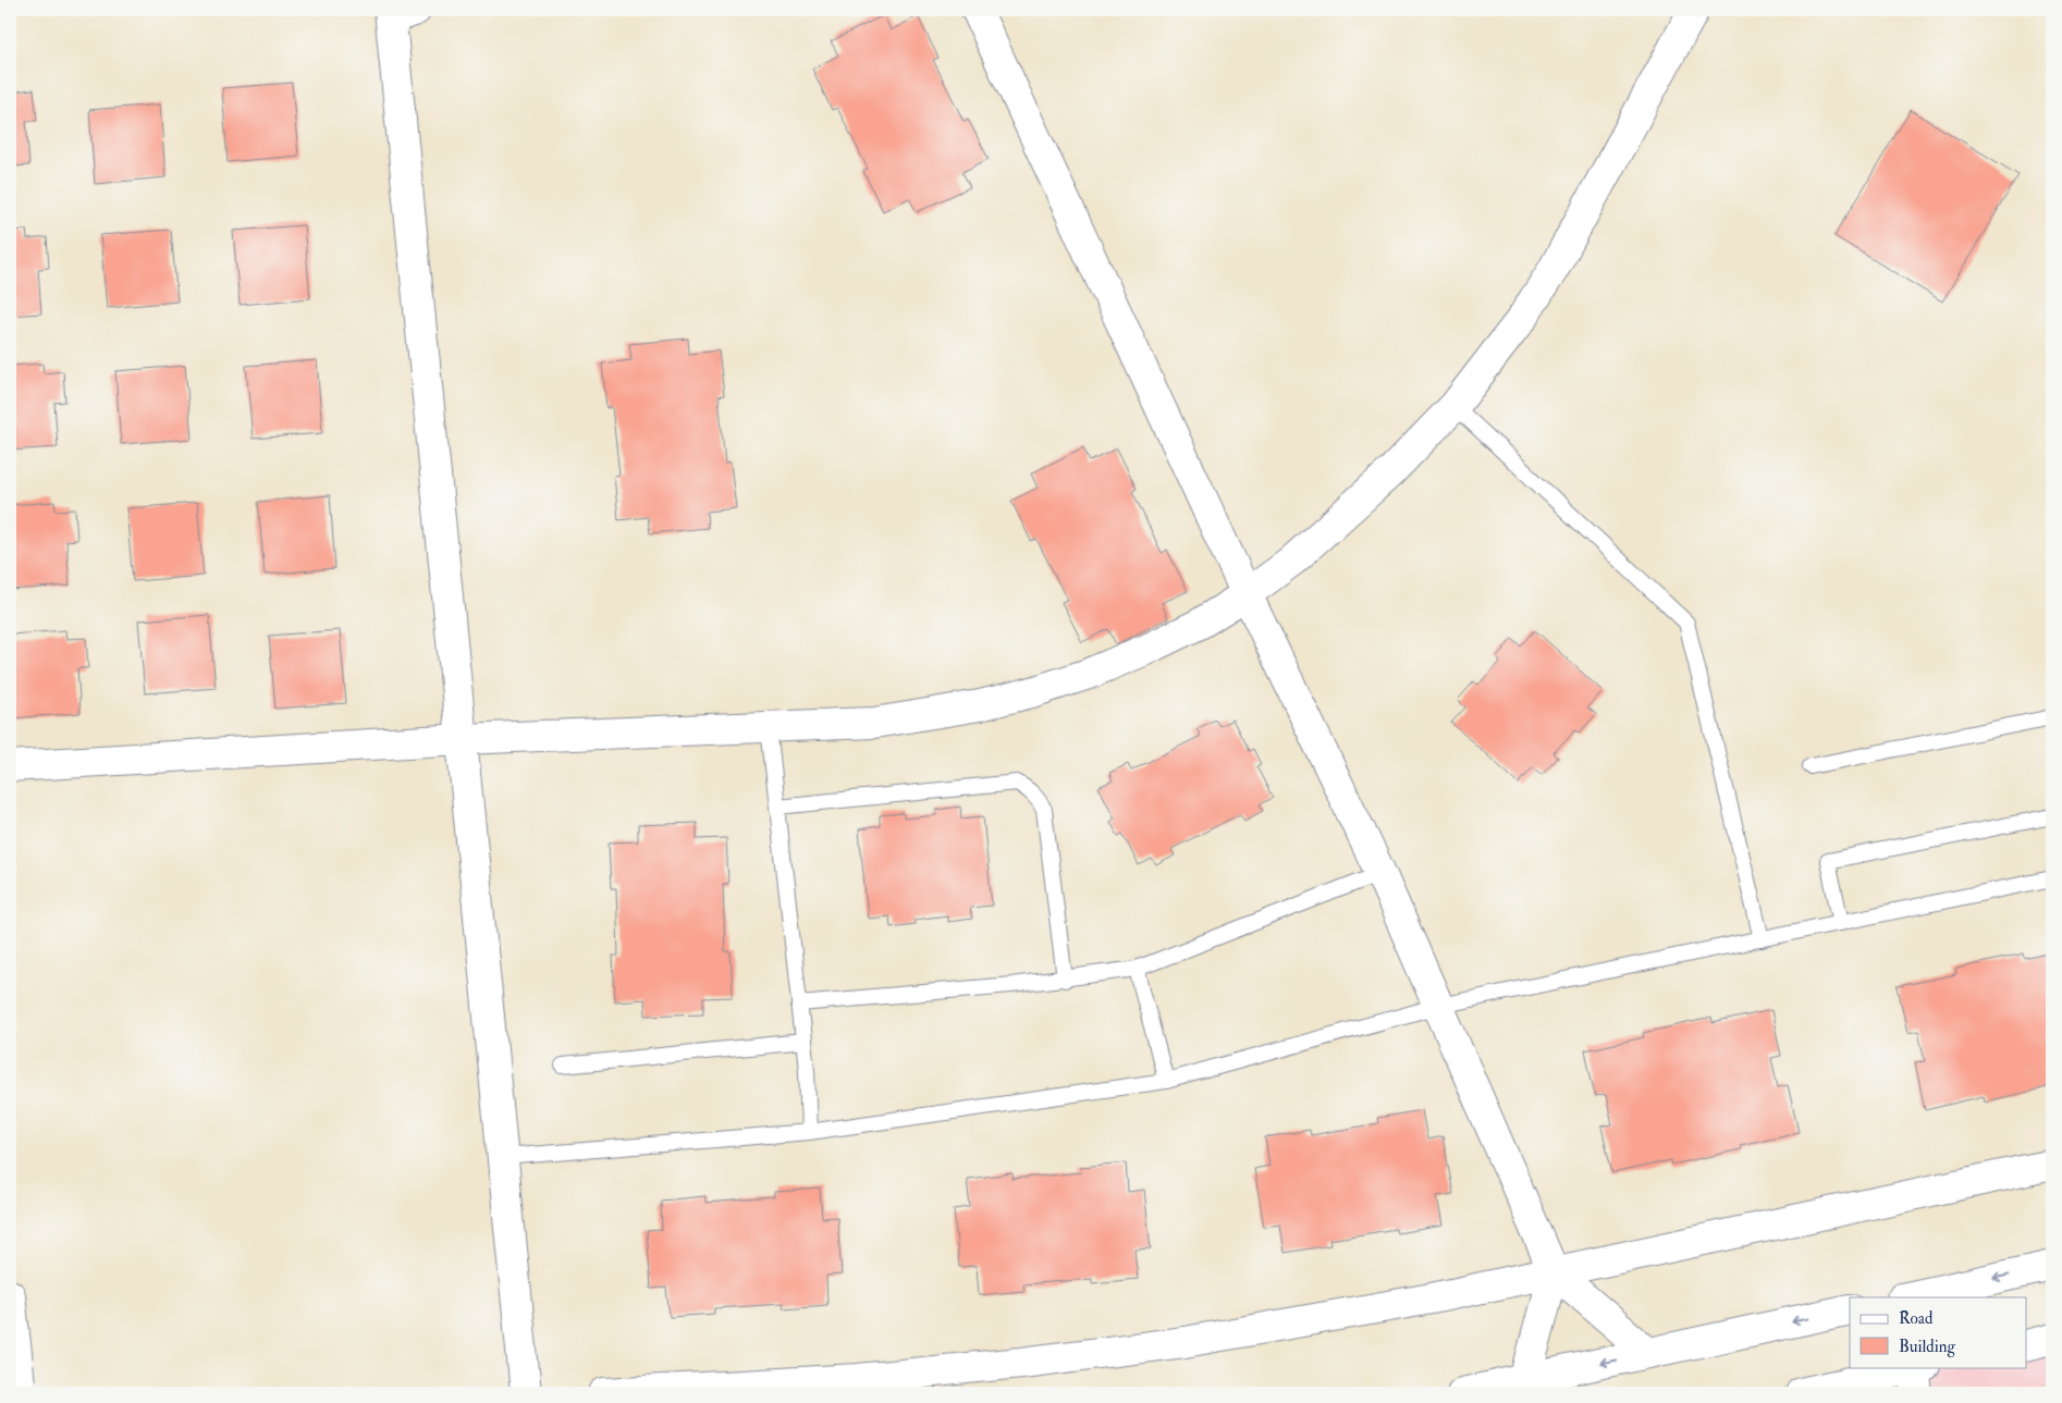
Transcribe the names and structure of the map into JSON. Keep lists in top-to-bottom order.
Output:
{
  "legend": ["Road", "Building"]
}
